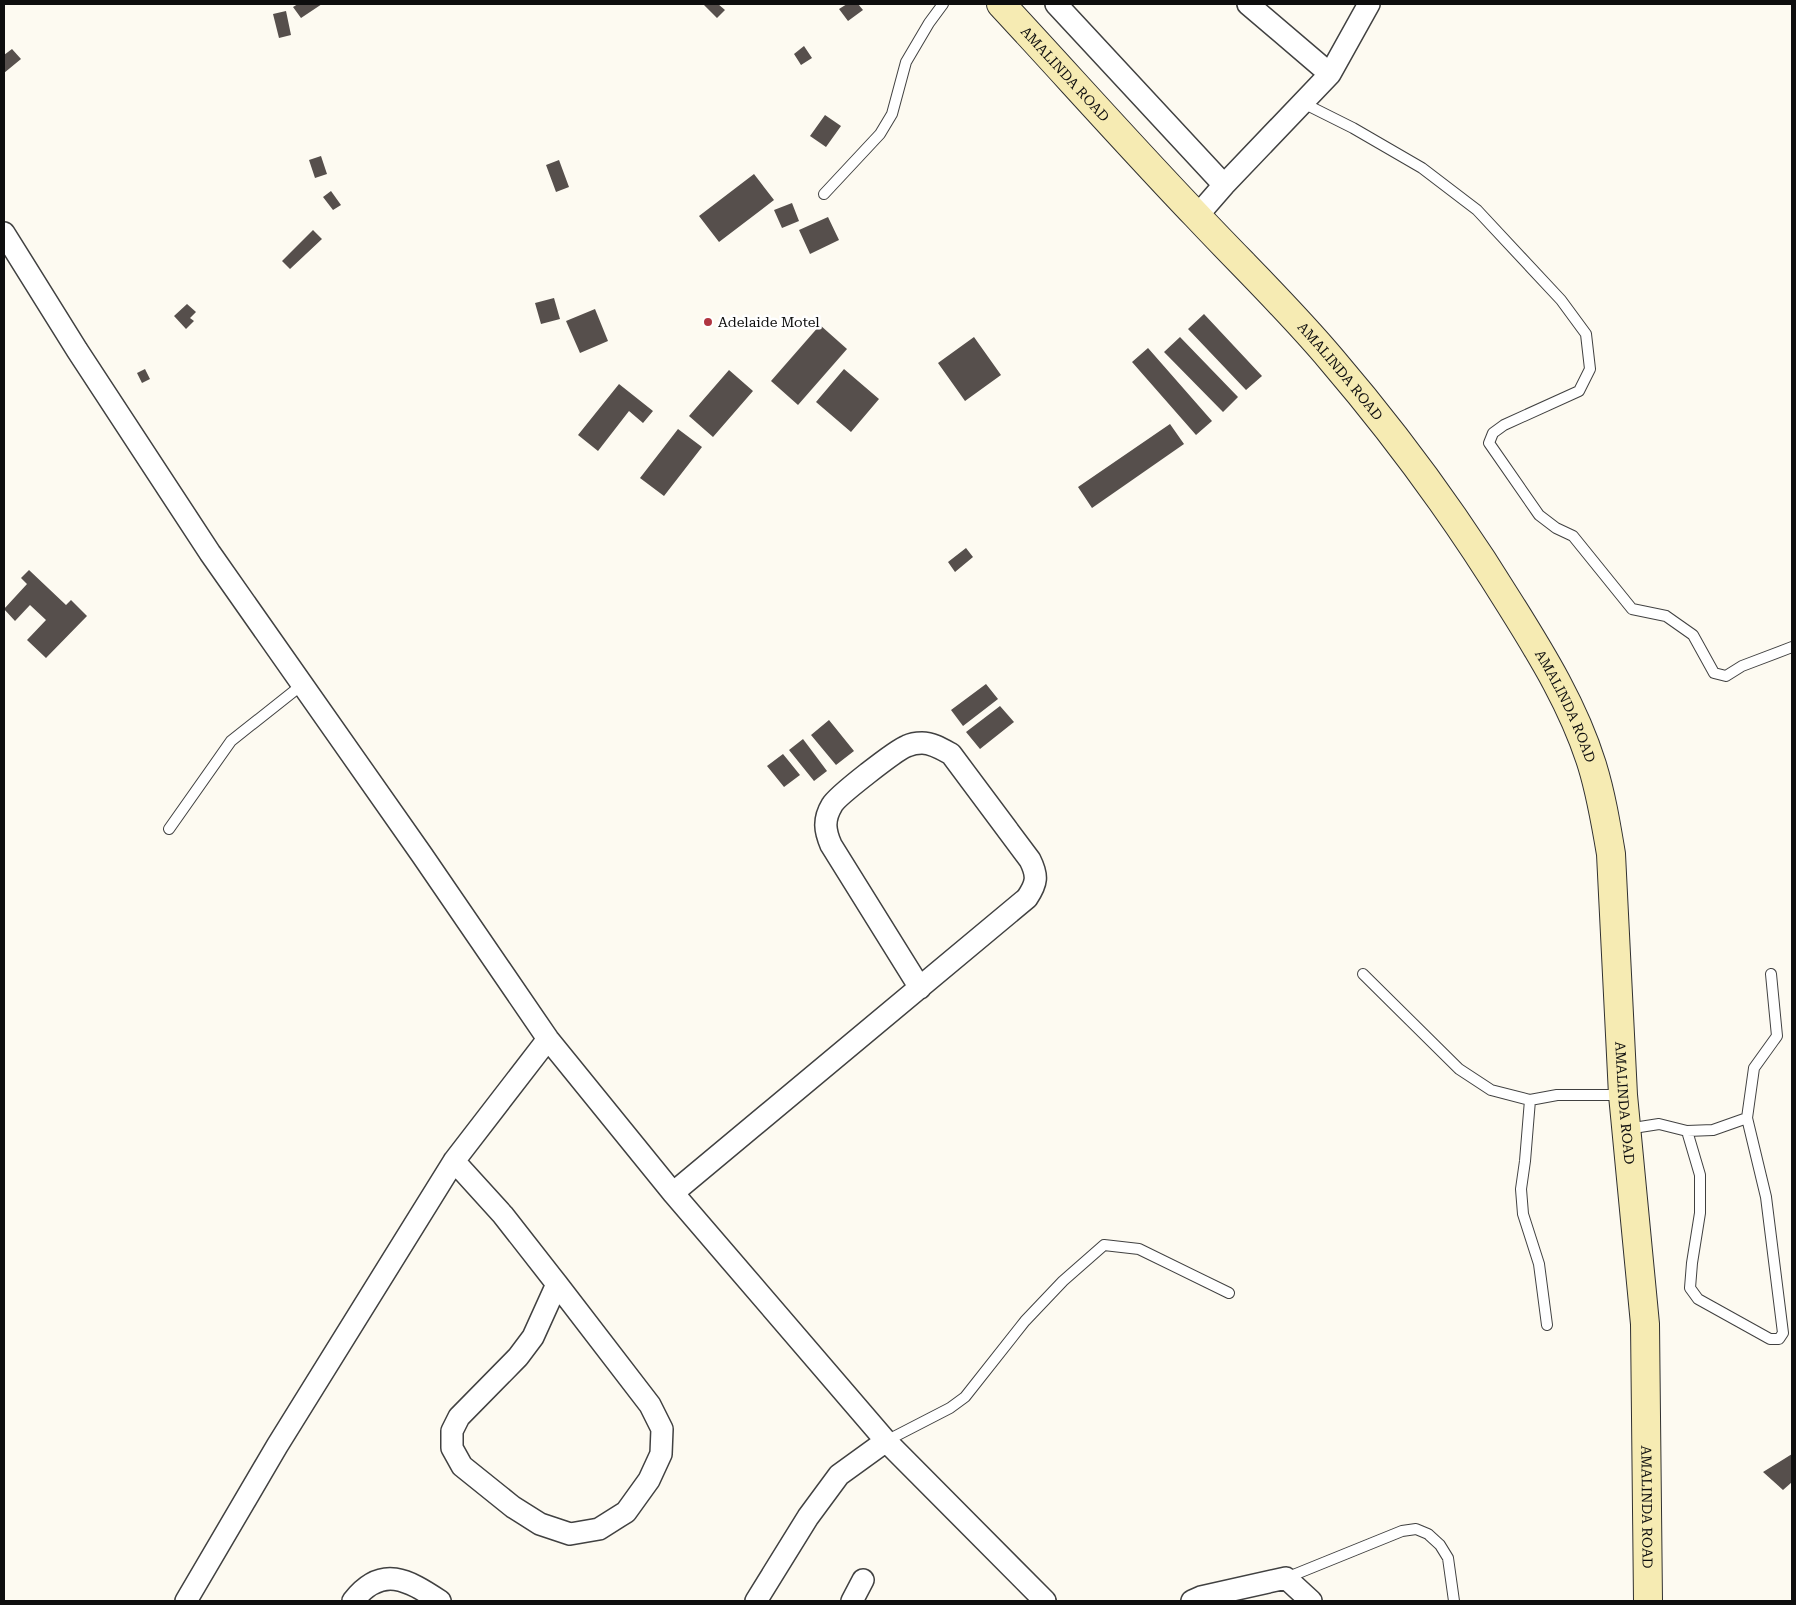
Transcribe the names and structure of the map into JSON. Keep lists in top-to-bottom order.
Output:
{
  "streets": {
    "street": ["AMALINDA ROAD"]
  },
  "places": ["Adelaide Motel"]
}
